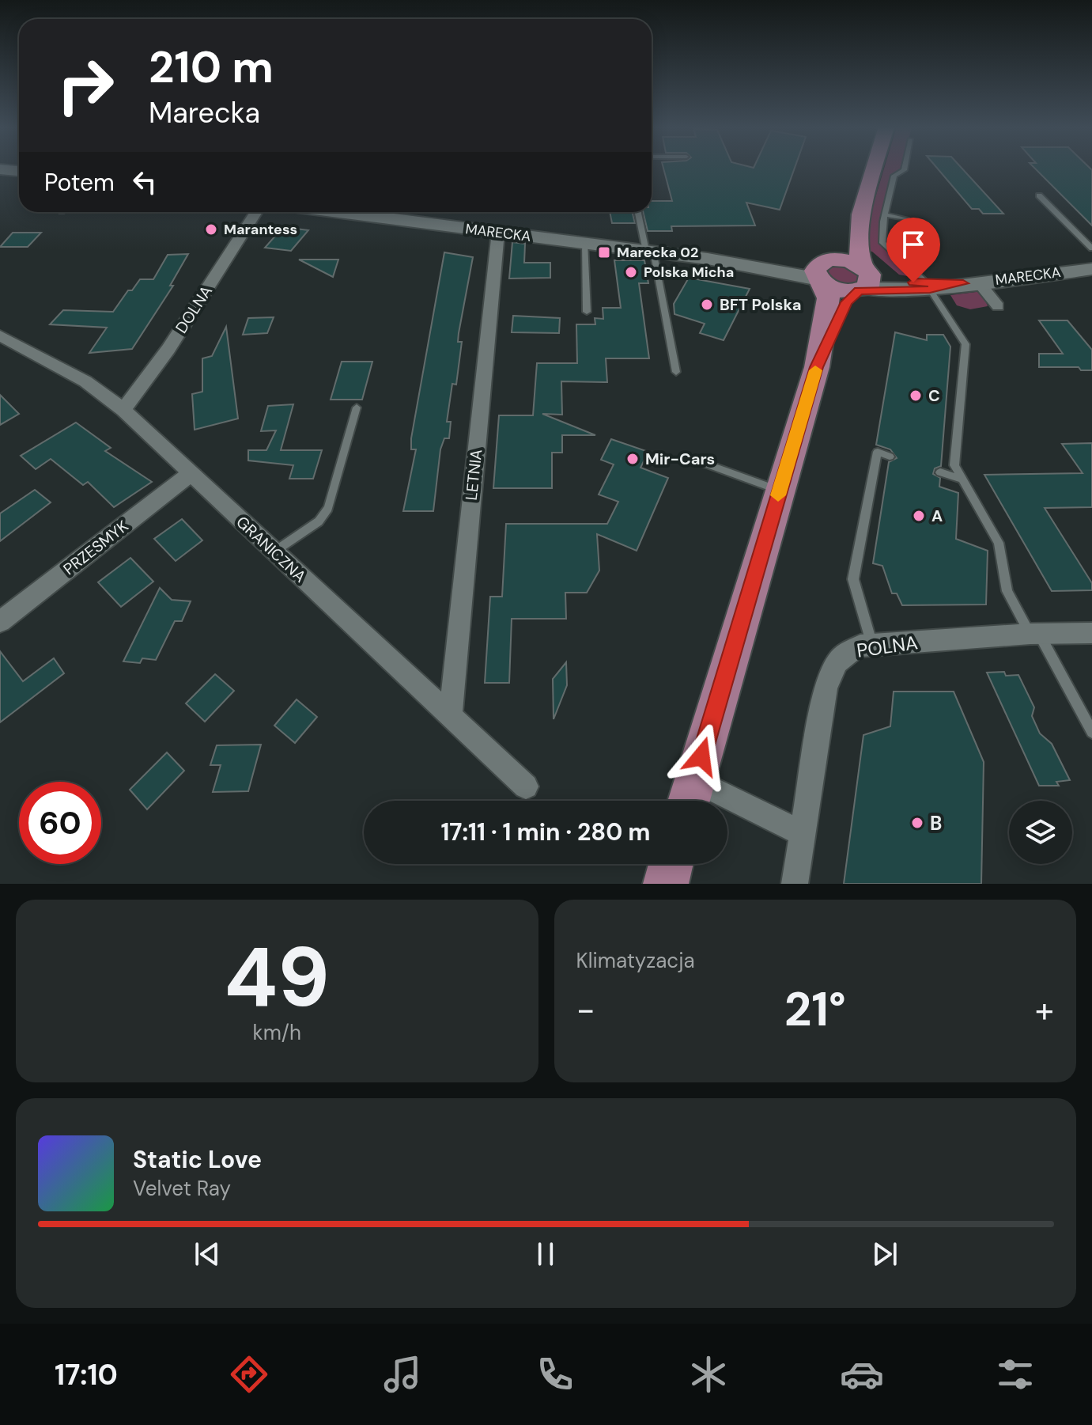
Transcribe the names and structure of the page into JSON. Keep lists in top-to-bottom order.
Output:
{
  "streets": {
    "street": [
      "MARECKA",
      "DOLNA",
      "LETNIA",
      "PRZESMYK",
      "GRANICZNA",
      "POLNA"
    ]
  },
  "crossings": [
    ["MARECKA", "LETNIA"],
    ["DOLNA", "GRANICZNA"],
    ["LETNIA", "GRANICZNA"],
    ["PRZESMYK", "GRANICZNA"]
  ],
  "places": {
    "other": [
      "Marantess",
      "Polska Micha",
      "BFT Polska",
      "C",
      "Mir-Cars",
      "A",
      "B"
    ],
    "transit": ["Marecka 02"]
  },
  "page": {
    "turn": ["210 m", "Marecka"],
    "then": "Potem",
    "limit": "60",
    "trip": "17:11 · 1 min · 280 m",
    "tile": [
      ["49", "km/h"],
      "Klimatyzacja"
    ],
    "heat": ["−", "21°", "+"],
    "song": ["Static Love", "Velvet Ray"],
    "tabs": "17:10"
  }
}
